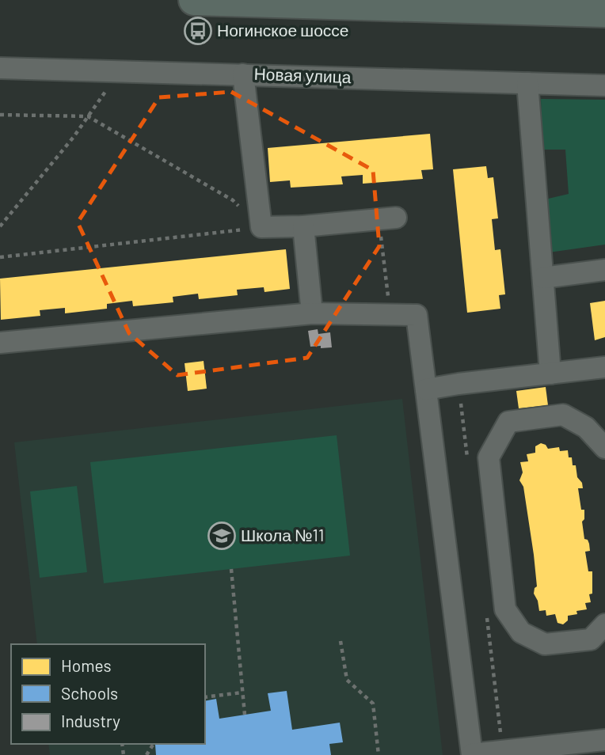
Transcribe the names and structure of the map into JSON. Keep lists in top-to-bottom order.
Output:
{
  "streets": {
    "street": ["Новая улица"]
  },
  "places": {
    "bus stop": ["Ногинское шоссе"],
    "school or university": ["Школа №11"]
  },
  "legend": ["Homes", "Schools", "Industry"]
}
